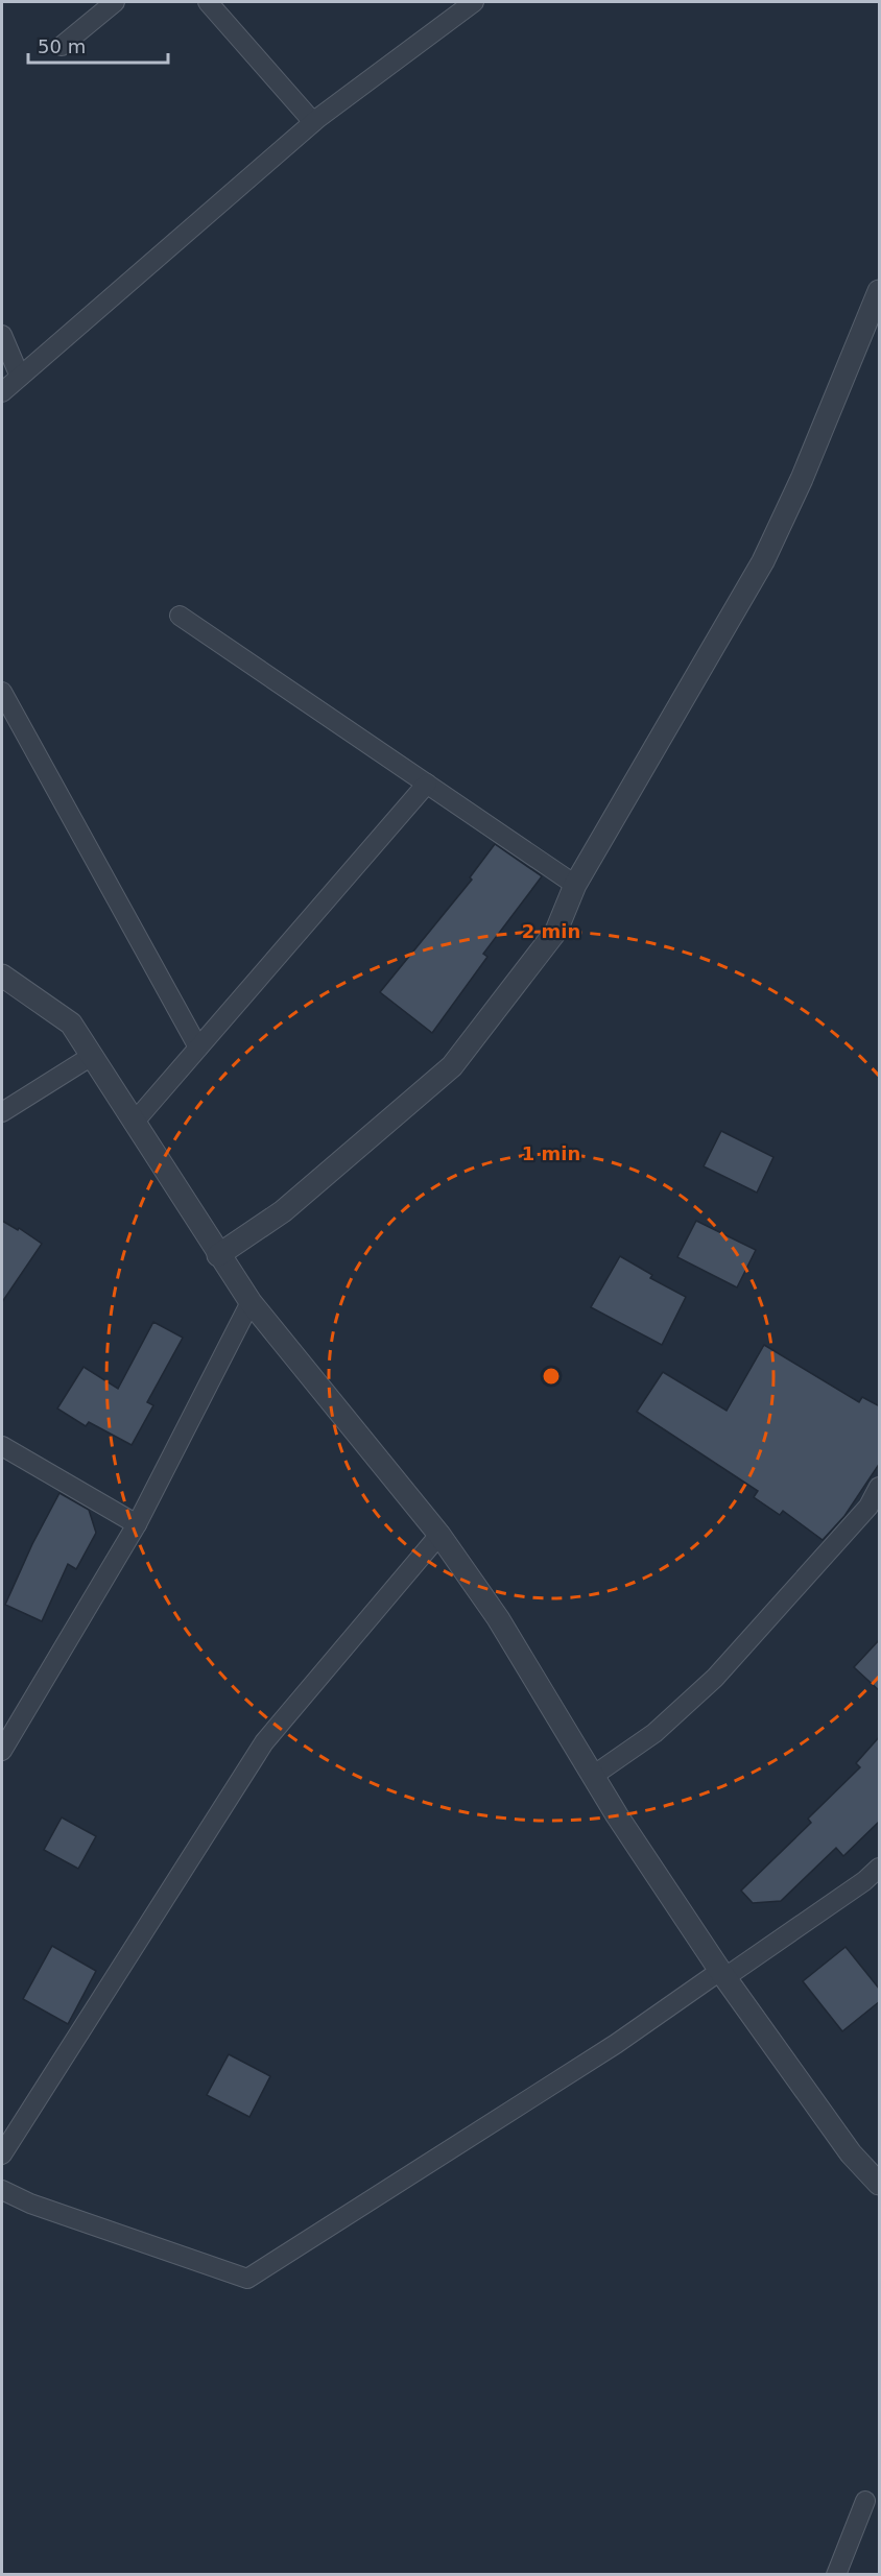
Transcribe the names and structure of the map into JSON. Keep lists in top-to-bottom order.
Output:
{
  "scale_bar": "50 m",
  "rings": ["2 min", "1 min"]
}
